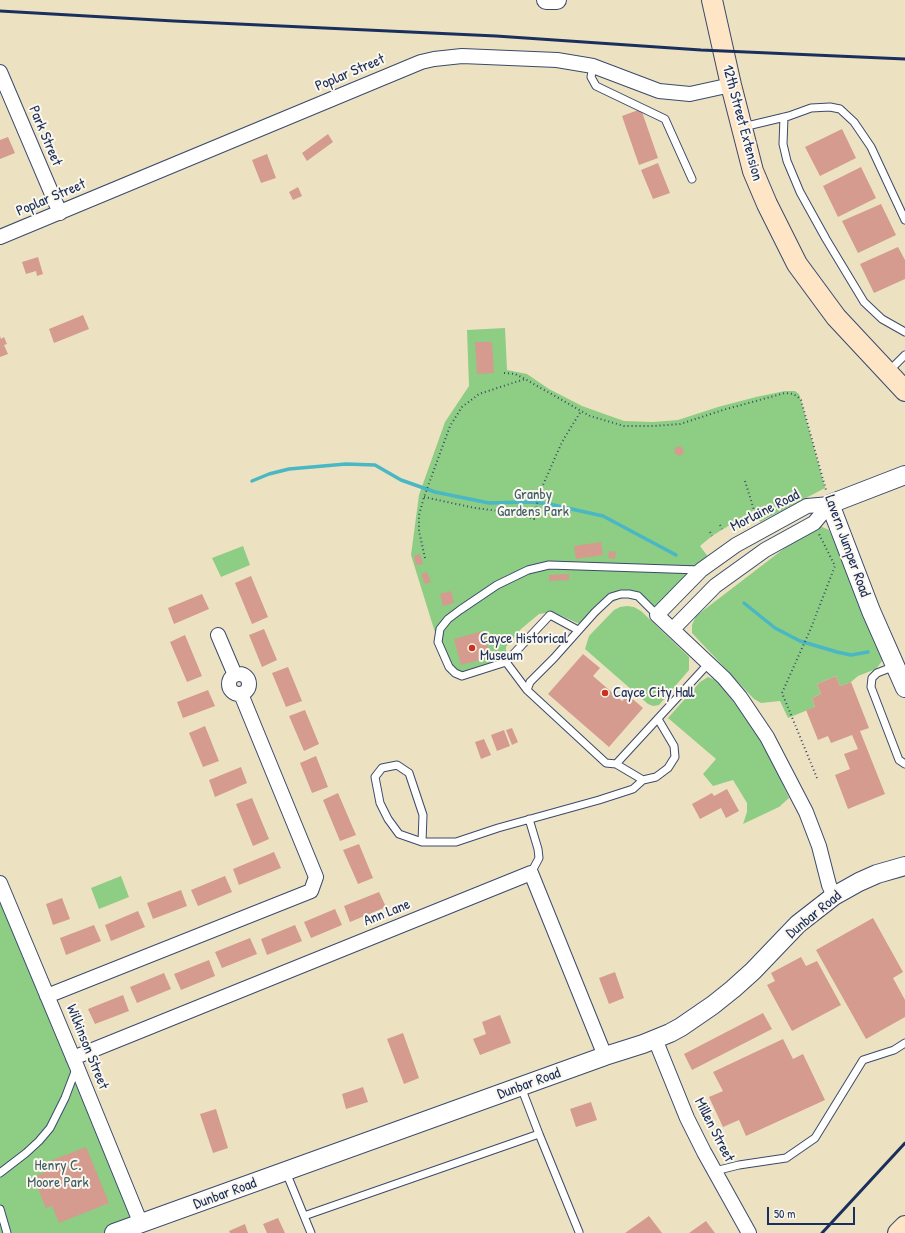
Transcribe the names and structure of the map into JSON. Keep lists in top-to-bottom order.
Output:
{
  "streets": {
    "main road": ["12th Street Extension"],
    "street": [
      "Poplar Street",
      "Park Street",
      "Morlaine Road",
      "Lavern Jumper Road",
      "Ann Lane",
      "Dunbar Road",
      "Wilkinson Street",
      "Millen Street"
    ]
  },
  "crossings": [
    ["Poplar Street", "12th Street Extension"],
    ["Poplar Street", "Park Street"],
    ["Morlaine Road", "Lavern Jumper Road"],
    ["Ann Lane", "Wilkinson Street"],
    ["Dunbar Road", "Wilkinson Street"],
    ["Dunbar Road", "Millen Street"]
  ],
  "parks": ["Granby Gardens Park", "Henry C. Moore Park"],
  "places": ["Cayce Historical Museum", "Cayce City Hall"],
  "scale_bar": "50 m"
}
